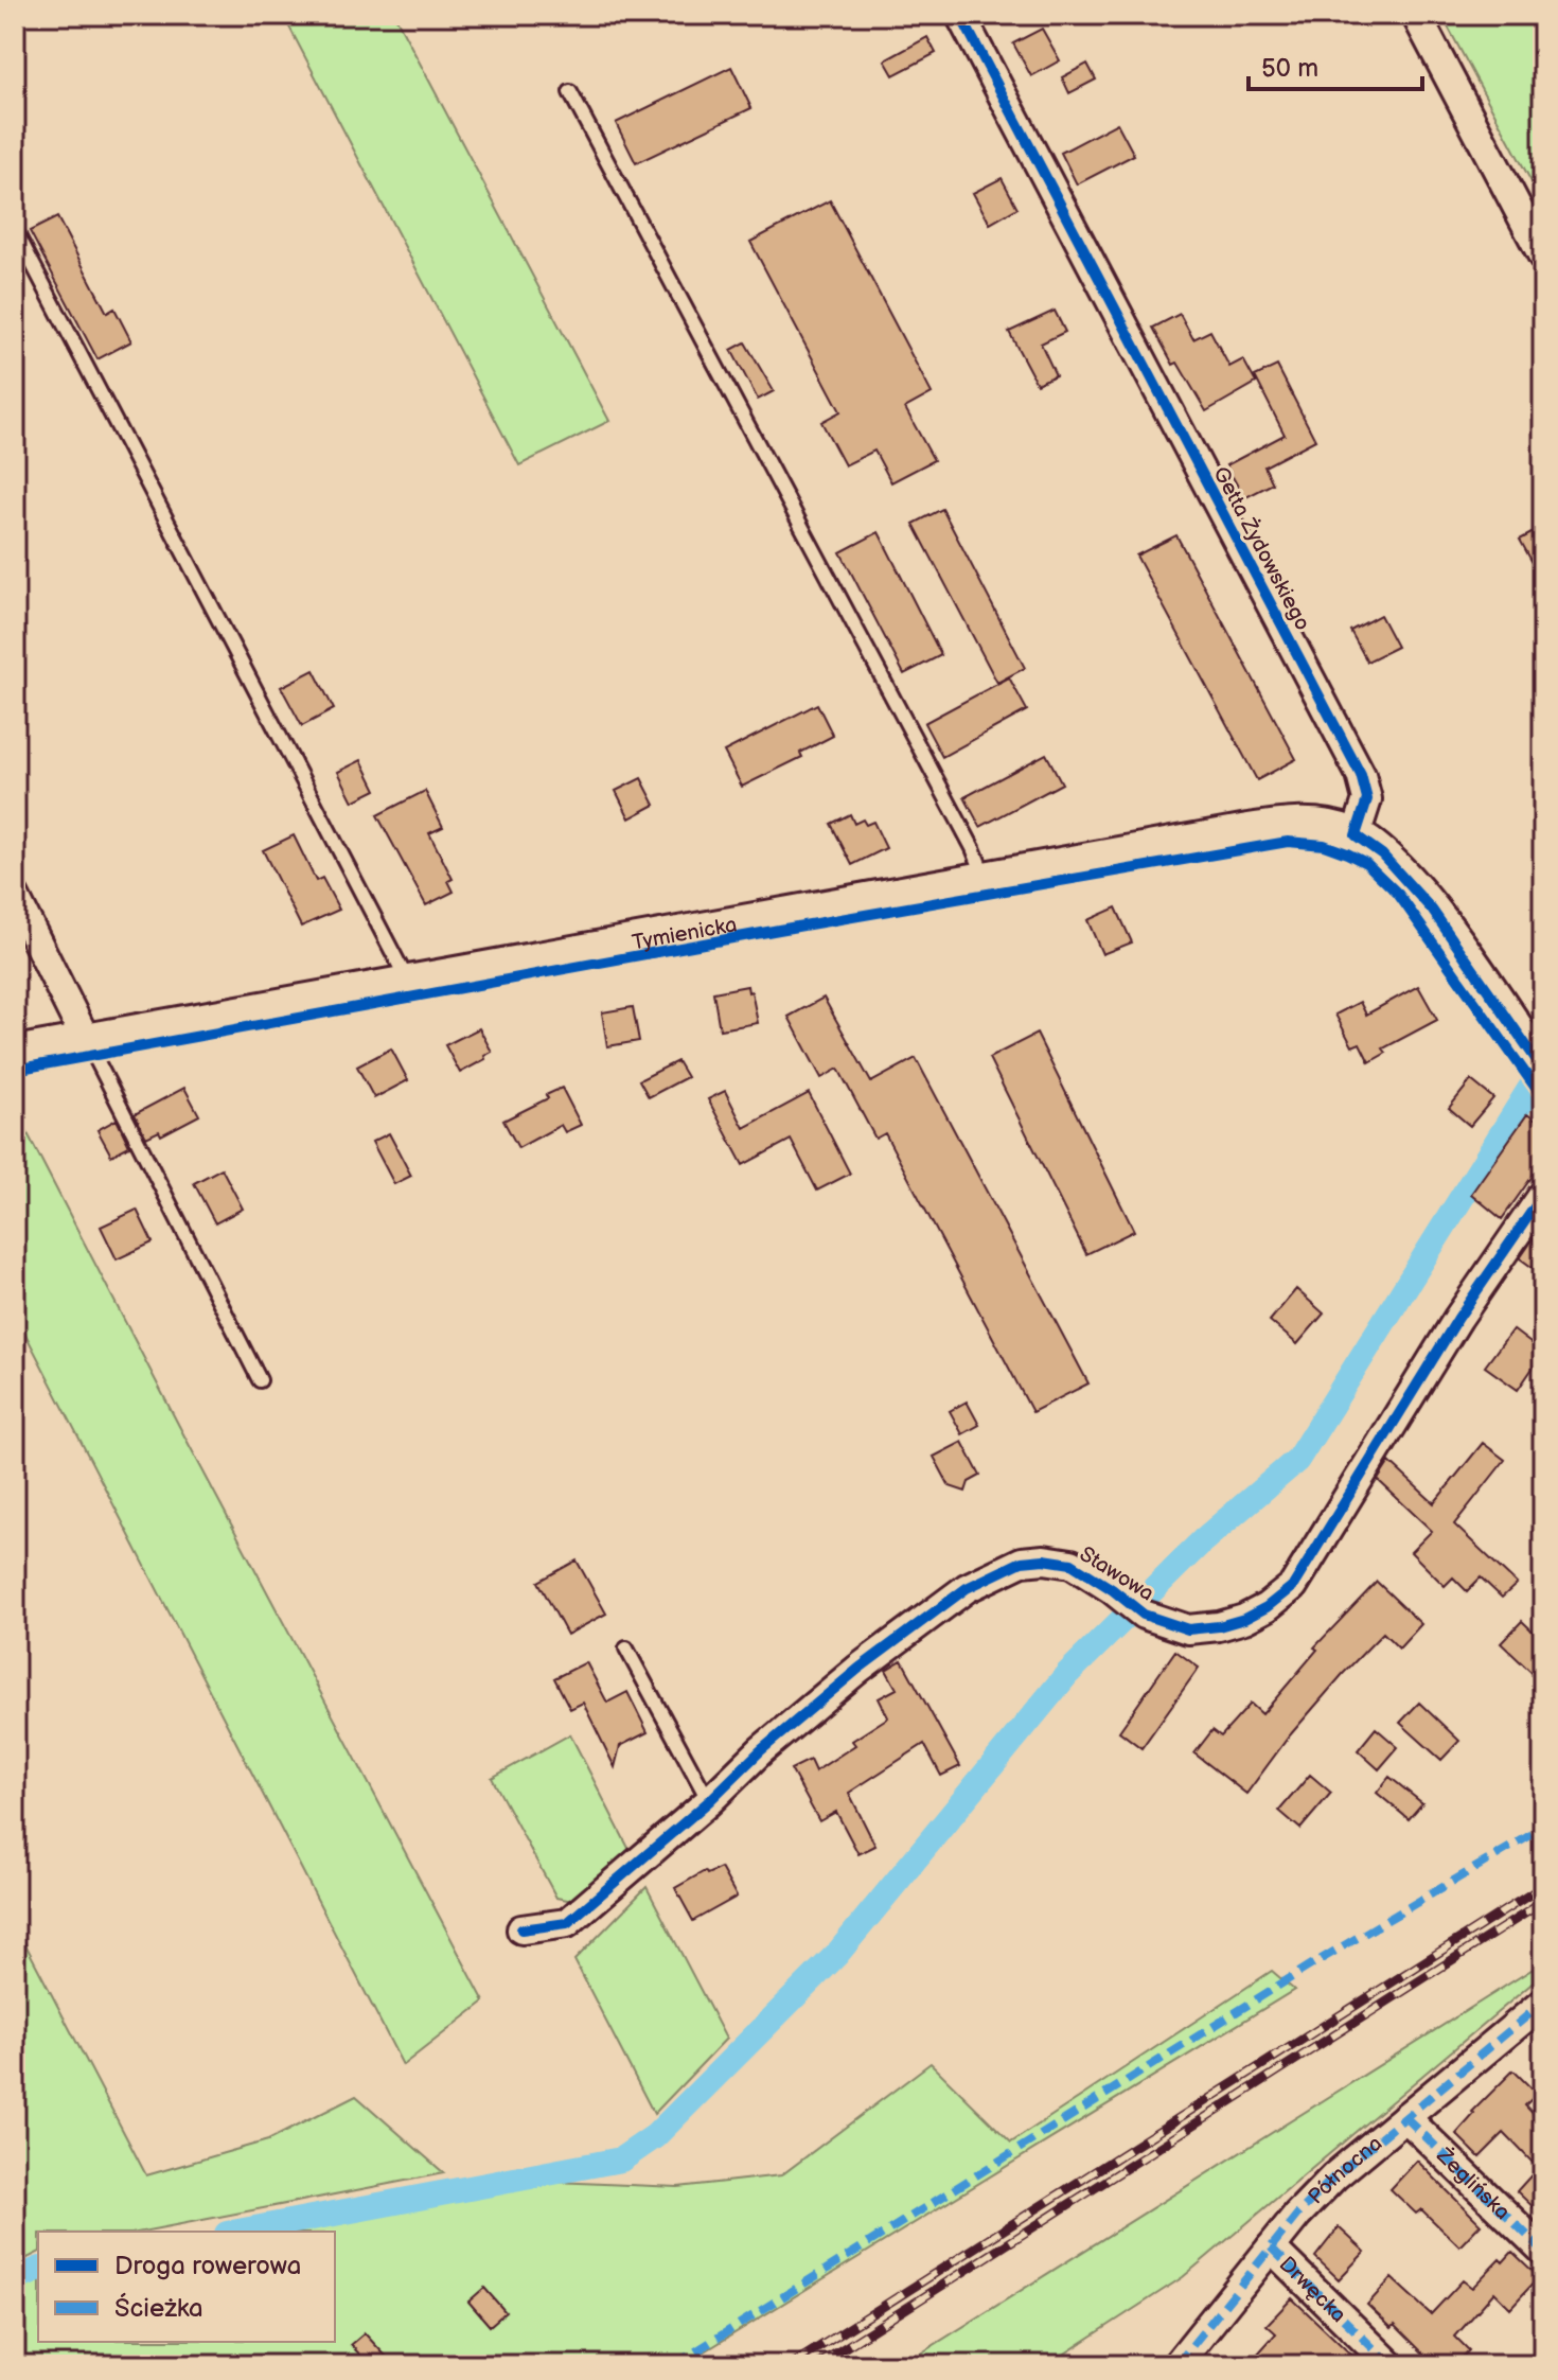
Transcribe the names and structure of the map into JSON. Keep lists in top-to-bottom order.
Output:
{
  "streets": {
    "street": [
      "Getta Żydowskiego",
      "Tymienicka",
      "Stawowa",
      "Północna",
      "Żeglińska",
      "Drwęcka"
    ]
  },
  "crossings": [
    ["Getta Żydowskiego", "Tymienicka"],
    ["Północna", "Żeglińska"],
    ["Północna", "Drwęcka"]
  ],
  "legend": ["Droga rowerowa", "Ścieżka"],
  "scale_bar": "50 m"
}
